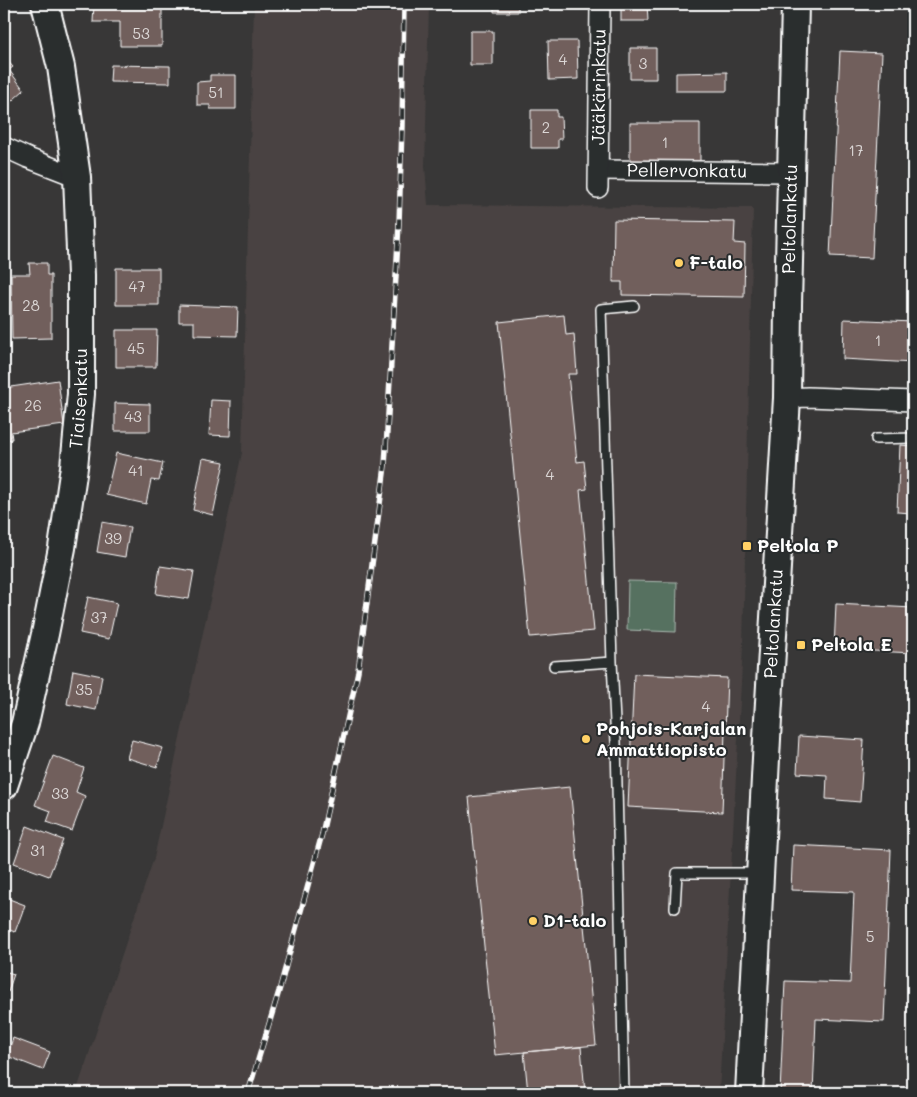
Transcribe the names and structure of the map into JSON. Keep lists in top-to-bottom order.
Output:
{
  "streets": {
    "street": [
      "Jääkärinkatu",
      "Pellervonkatu",
      "Peltolankatu",
      "Tiaisenkatu"
    ]
  },
  "crossings": [
    ["Jääkärinkatu", "Pellervonkatu"],
    ["Pellervonkatu", "Peltolankatu"]
  ],
  "places": {
    "other": ["F-talo", "Pohjois-Karjalan Ammattiopisto", "D1-talo"],
    "transit": ["Peltola P", "Peltola E"]
  },
  "house_numbers": [
    "53",
    "4",
    "3",
    "51",
    "2",
    "1",
    "17",
    "47",
    "28",
    "1",
    "45",
    "26",
    "43",
    "41",
    "4",
    "39",
    "37",
    "35",
    "4",
    "33",
    "31",
    "5"
  ]
}
